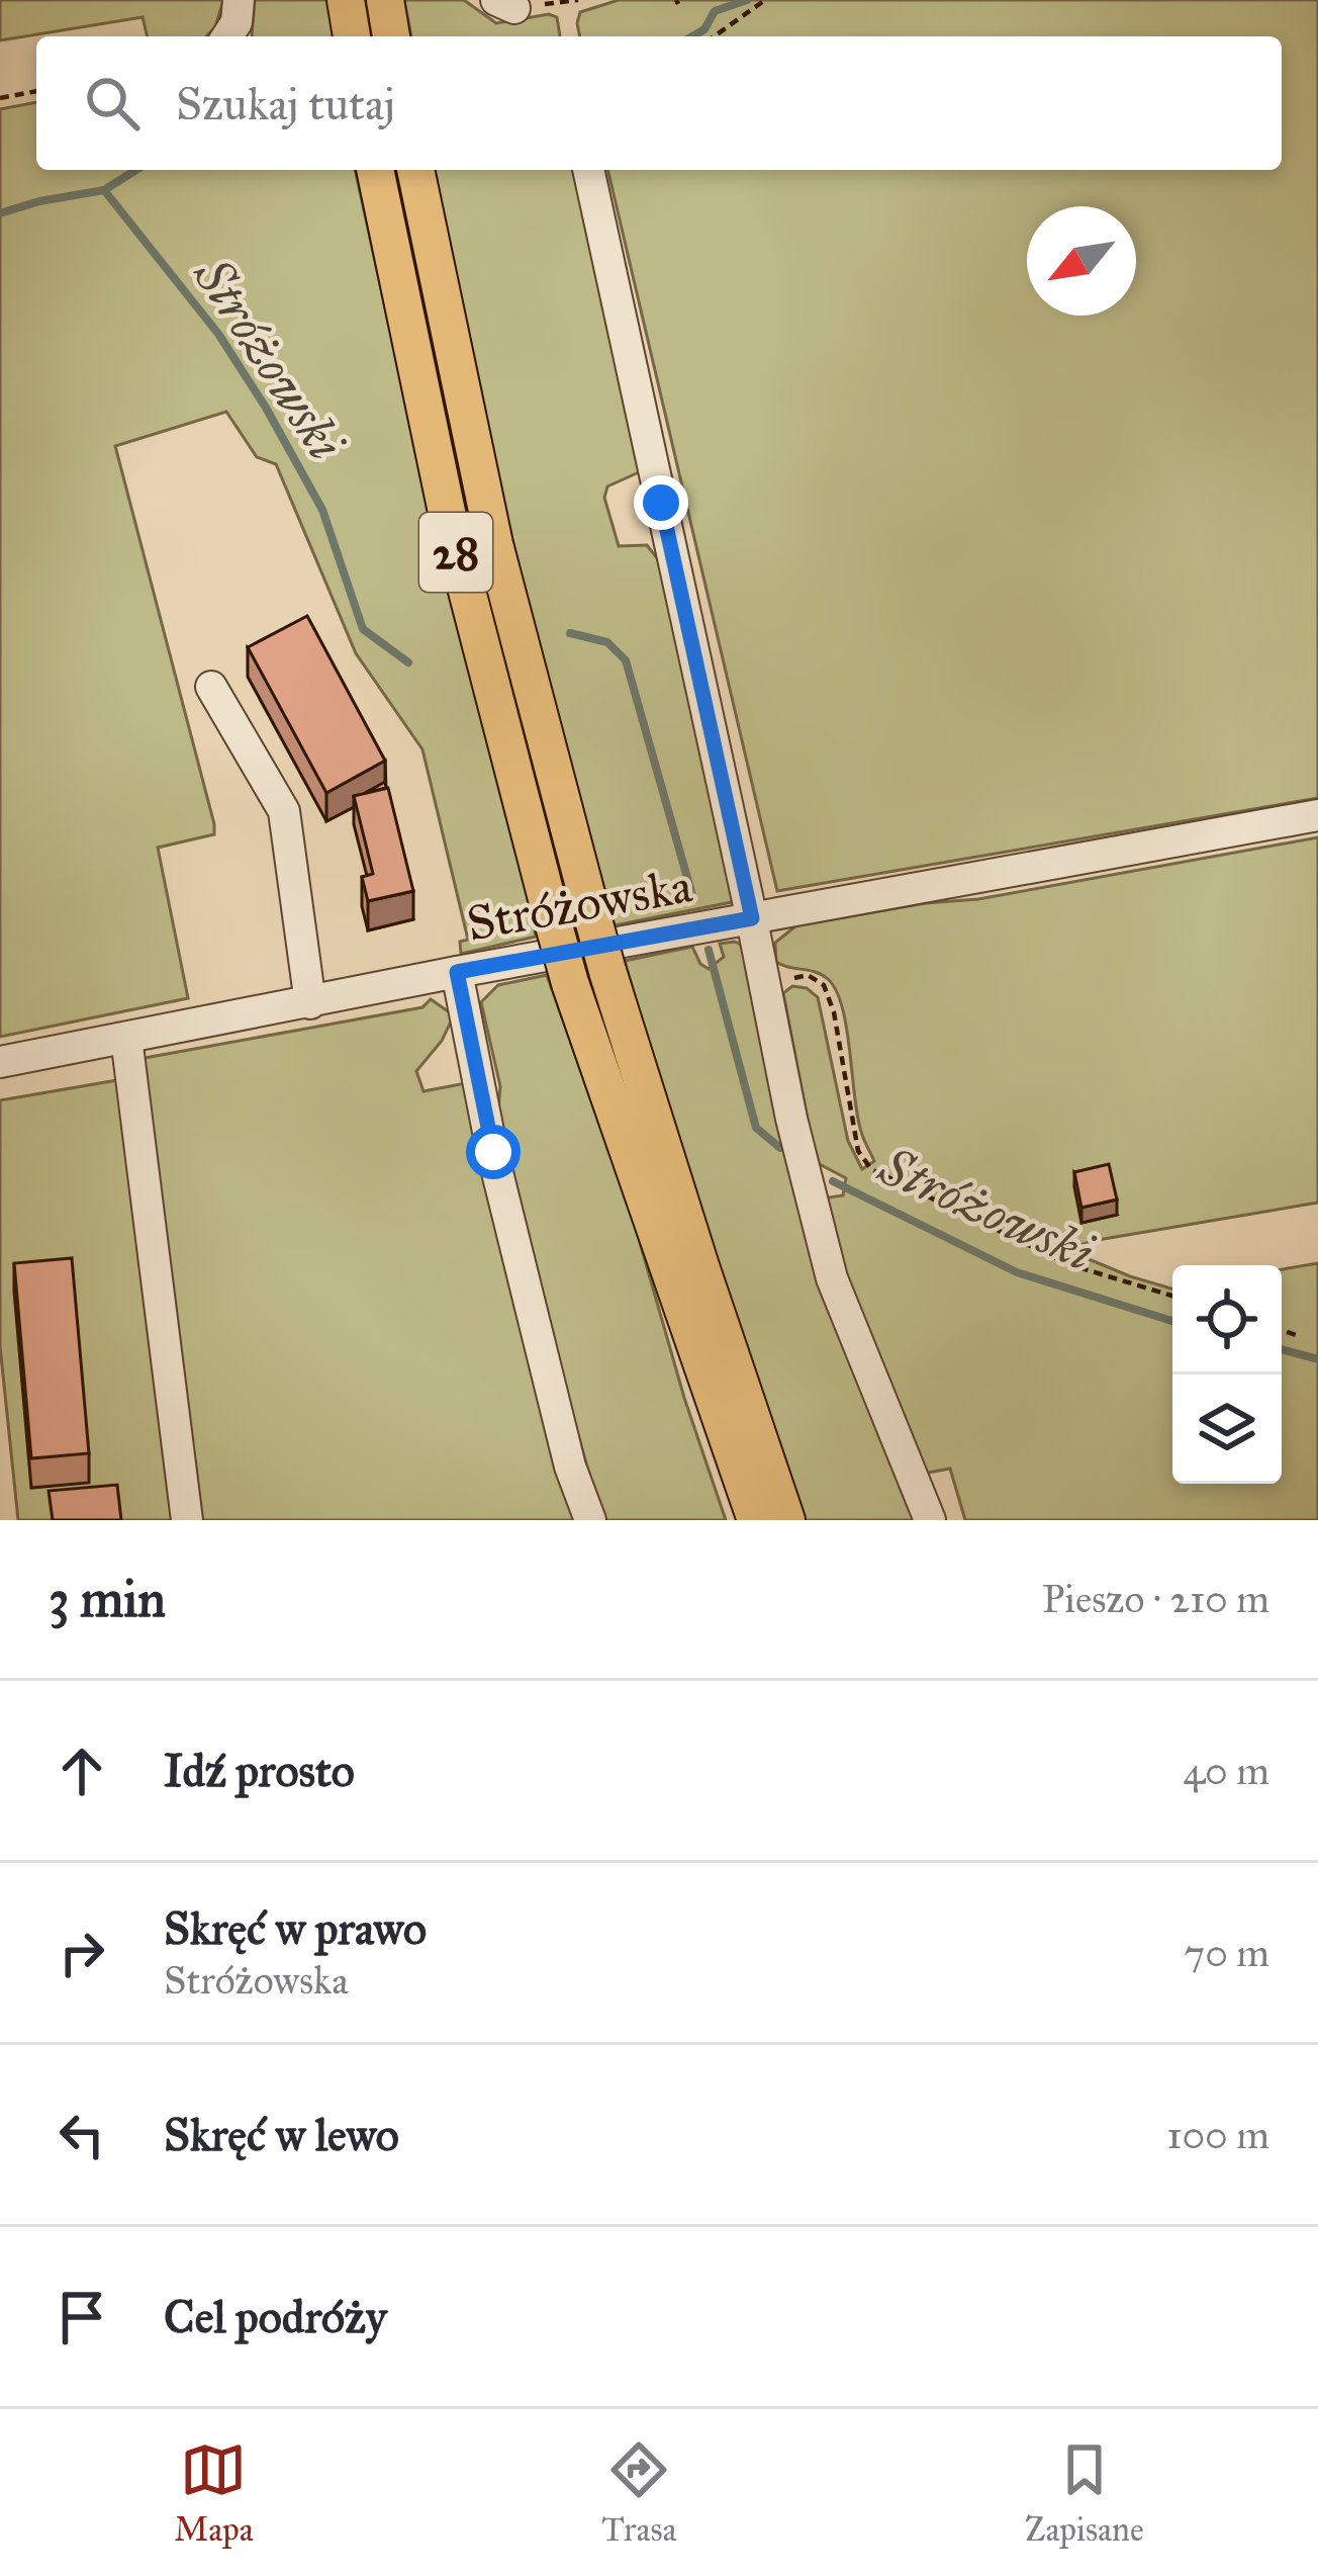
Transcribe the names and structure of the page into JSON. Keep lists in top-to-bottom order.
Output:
{
  "streets": {
    "main road": ["28"],
    "street": ["Stróżowska"]
  },
  "water": ["Stróżowski"],
  "north": "bottom left",
  "page": {
    "search": "Szukaj tutaj",
    "heading": ["3 min", "Pieszo · 210 m"],
    "list": [
      ["Idź prosto", "40 m"],
      ["Skręć w prawo", "Stróżowska", "70 m"],
      ["Skręć w lewo", "100 m"],
      "Cel podróży"
    ],
    "nav": ["Mapa", "Trasa", "Zapisane"]
  }
}
